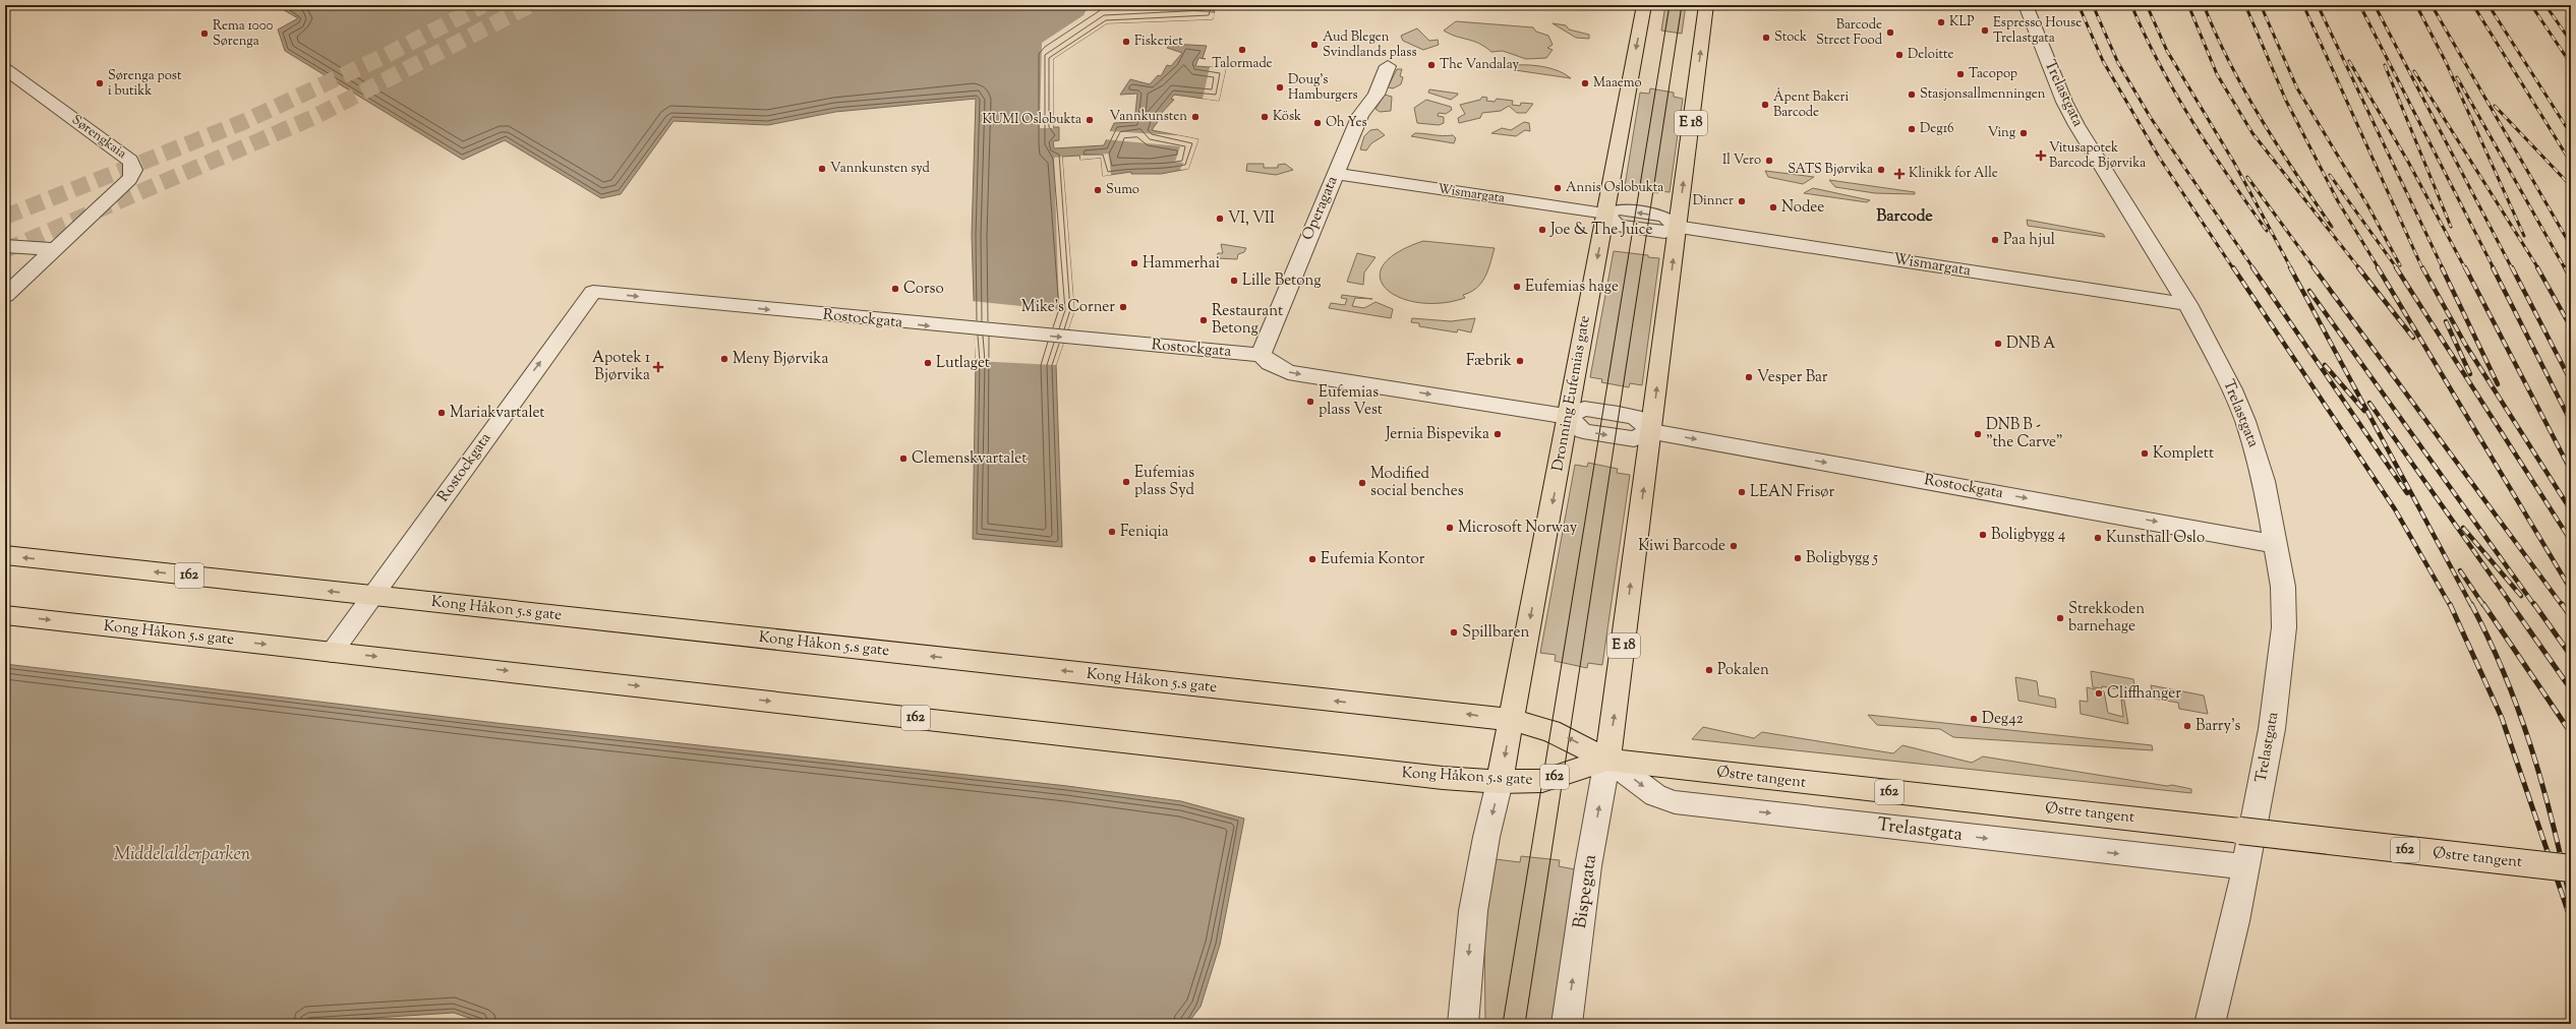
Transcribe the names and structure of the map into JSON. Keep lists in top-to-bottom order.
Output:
{
  "streets": {
    "highway": [
      "E 18",
      "Dronning Eufemias gate",
      "162",
      "Kong Håkon 5.s gate",
      "Østre tangent"
    ],
    "street": [
      "Trelastgata",
      "Sørengkaia",
      "Wismargata",
      "Operagata",
      "Rostockgata",
      "Bispegata"
    ]
  },
  "crossings": [
    ["Trelastgata", "E 18"],
    ["Trelastgata", "Wismargata"],
    ["Trelastgata", "Rostockgata"],
    ["Trelastgata", "Kong Håkon 5.s gate"],
    ["Trelastgata", "Østre tangent"],
    ["Trelastgata", "Bispegata"],
    ["E 18", "Wismargata"],
    ["E 18", "Rostockgata"],
    ["E 18", "Kong Håkon 5.s gate"],
    ["E 18", "Østre tangent"],
    ["E 18", "Bispegata"],
    ["Wismargata", "Operagata"],
    ["Wismargata", "Dronning Eufemias gate"],
    ["Operagata", "Rostockgata"],
    ["Rostockgata", "Dronning Eufemias gate"],
    ["Rostockgata", "Kong Håkon 5.s gate"],
    ["Dronning Eufemias gate", "Kong Håkon 5.s gate"],
    ["Kong Håkon 5.s gate", "Østre tangent"],
    ["Kong Håkon 5.s gate", "Bispegata"],
    ["Østre tangent", "Bispegata"]
  ],
  "one_way": ["Trelastgata", "Rostockgata"],
  "districts": ["Barcode"],
  "parks": ["Middelalderparken"],
  "places": {
    "other": [
      "KLP",
      "Espresso House Trelastgata",
      "Barcode Street Food",
      "Rema 1000 Sørenga",
      "Stock",
      "Fiskeriet",
      "Aud Blegen Svindlands plass",
      "Talormade",
      "Deloitte",
      "The Vandalay",
      "Tacopop",
      "Sørenga post i butikk",
      "Maaemo",
      "Doug's Hamburgers",
      "Stasjonsallmenningen",
      "Åpent Bakeri Barcode",
      "Vannkunsten",
      "Kösk",
      "KUMI Oslobukta",
      "Oh Yes",
      "Deg16",
      "Ving",
      "Il Vero",
      "Vannkunsten syd",
      "SATS Bjørvika",
      "Annis Oslobukta",
      "Sumo",
      "Dinner",
      "Nodee",
      "VI, VII",
      "Joe & The Juice",
      "Paa hjul",
      "Hammerhai",
      "Lille Betong",
      "Eufemias hage",
      "Corso",
      "Mike's Corner",
      "Restaurant Betong",
      "DNB A",
      "Meny Bjørvika",
      "Fæbrik",
      "Lutlaget",
      "Vesper Bar",
      "Eufemias plass Vest",
      "Mariakvartalet",
      "Jernia Bispevika",
      "DNB B - \"the Carve\"",
      "Komplett",
      "Clemenskvartalet",
      "Eufemias plass Syd",
      "Modified social benches",
      "LEAN Frisør",
      "Microsoft Norway",
      "Feniqia",
      "Boligbygg 4",
      "Kunsthall Oslo",
      "Kiwi Barcode",
      "Boligbygg 5",
      "Eufemia Kontor",
      "Strekkoden barnehage",
      "Spillbaren",
      "Pokalen",
      "Cliffhanger",
      "Deg42",
      "Barry's"
    ],
    "health": ["Vitusapotek Barcode Bjørvika", "Klinikk for Alle", "Apotek 1 Bjørvika"]
  }
}
